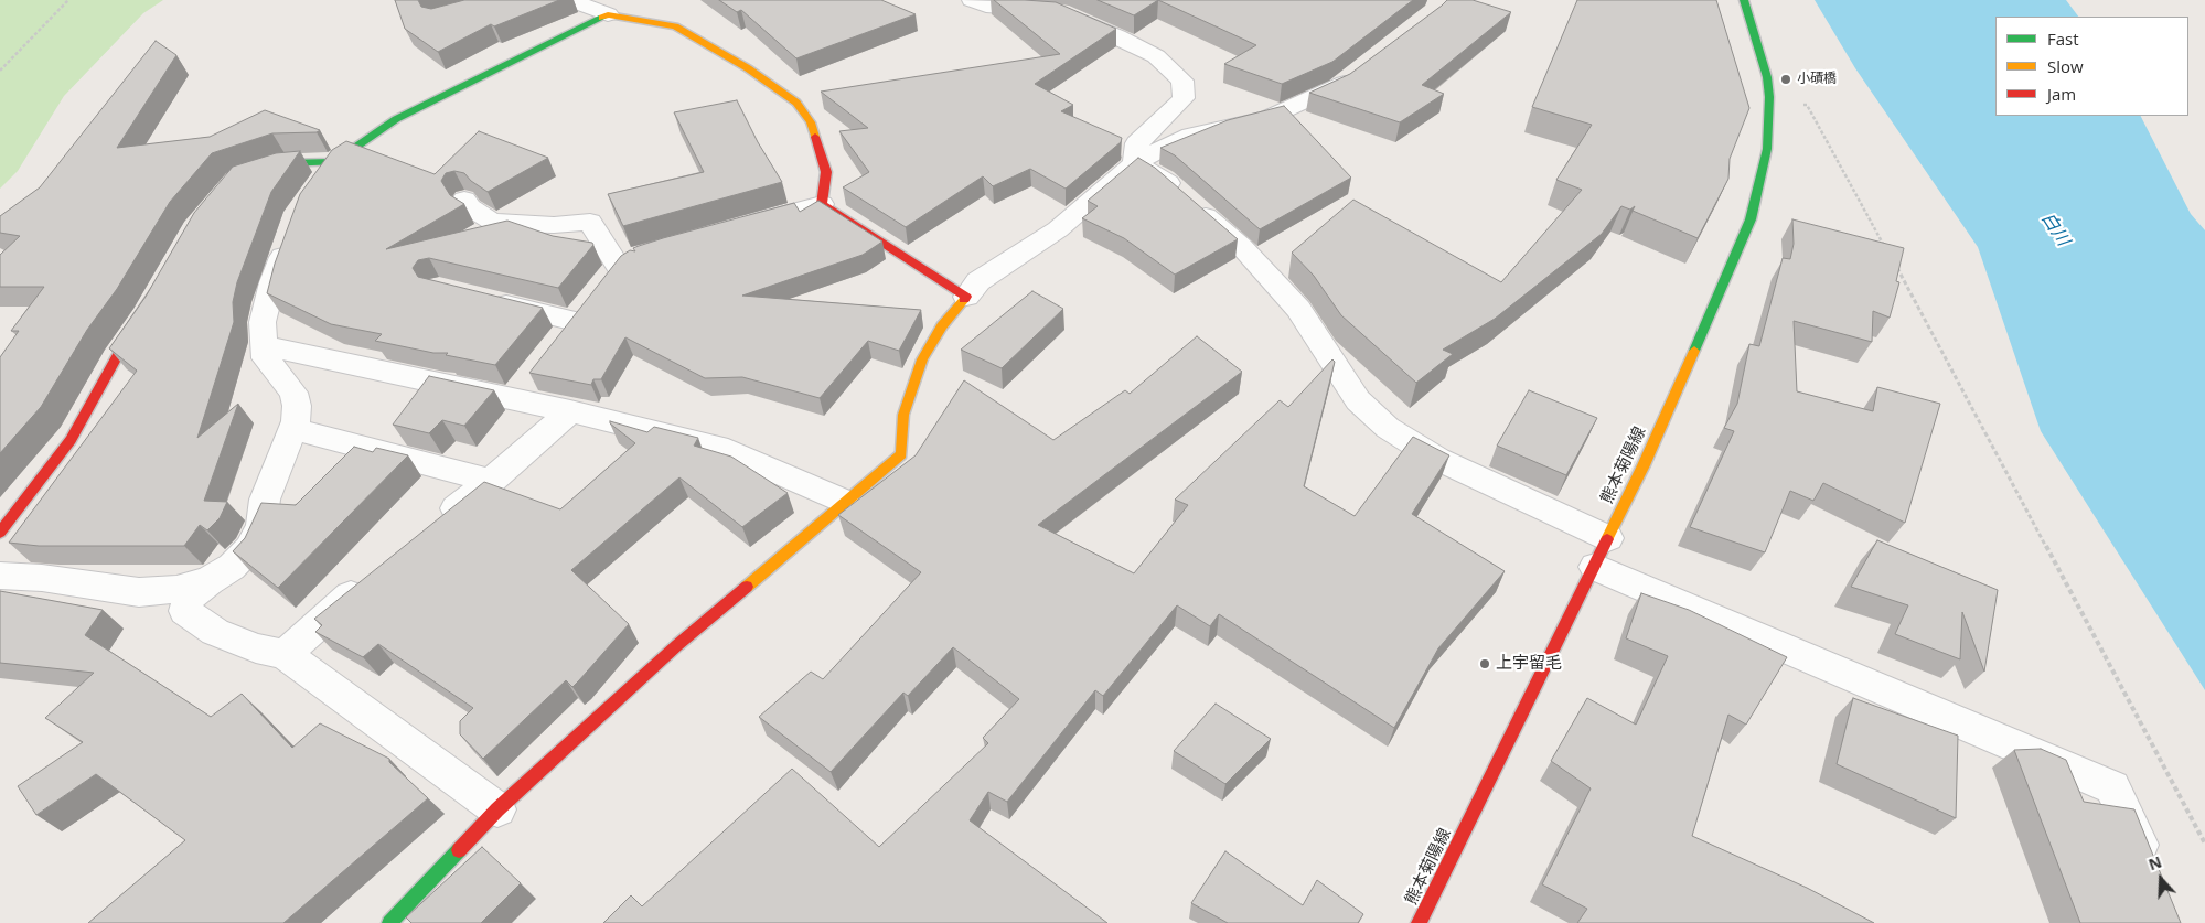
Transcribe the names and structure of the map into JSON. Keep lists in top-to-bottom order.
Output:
{
  "streets": {
    "street": ["熊本菊陽線"]
  },
  "water": ["白川"],
  "places": ["小磧橋", "上宇留毛"],
  "legend": ["Fast", "Slow", "Jam"],
  "north": "top"
}
